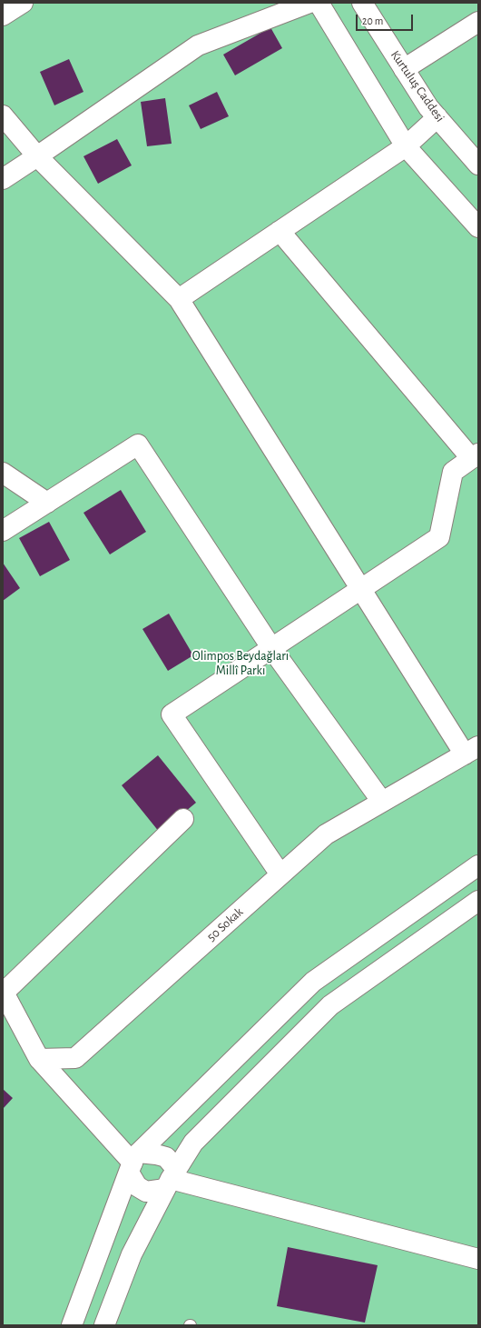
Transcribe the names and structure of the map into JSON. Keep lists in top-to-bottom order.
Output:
{
  "streets": {
    "street": ["Kurtuluş Caddesi", "50 Sokak"]
  },
  "parks": ["Olimpos Beydağları Millî Parkı"],
  "scale_bar": "20 m"
}
